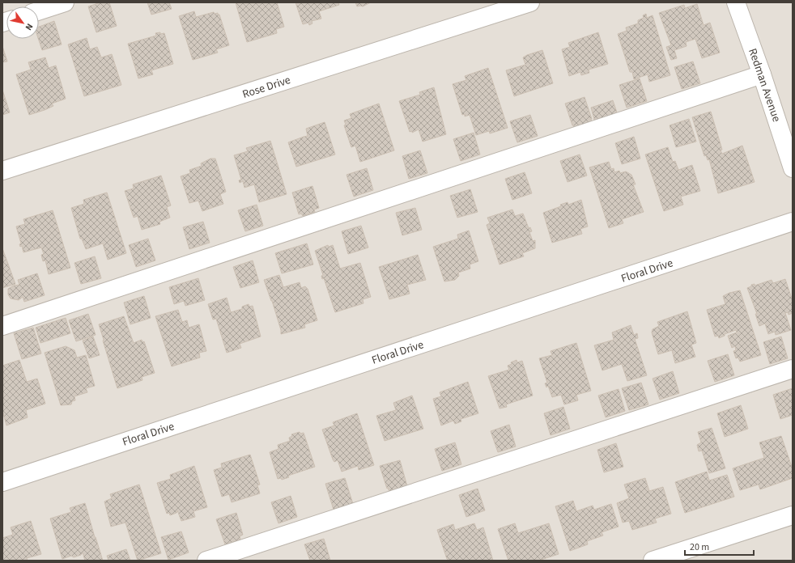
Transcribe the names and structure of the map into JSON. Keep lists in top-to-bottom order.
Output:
{
  "streets": {
    "street": ["Redman Avenue", "Rose Drive", "Floral Drive"]
  },
  "scale_bar": "20 m",
  "north": "bottom right"
}
